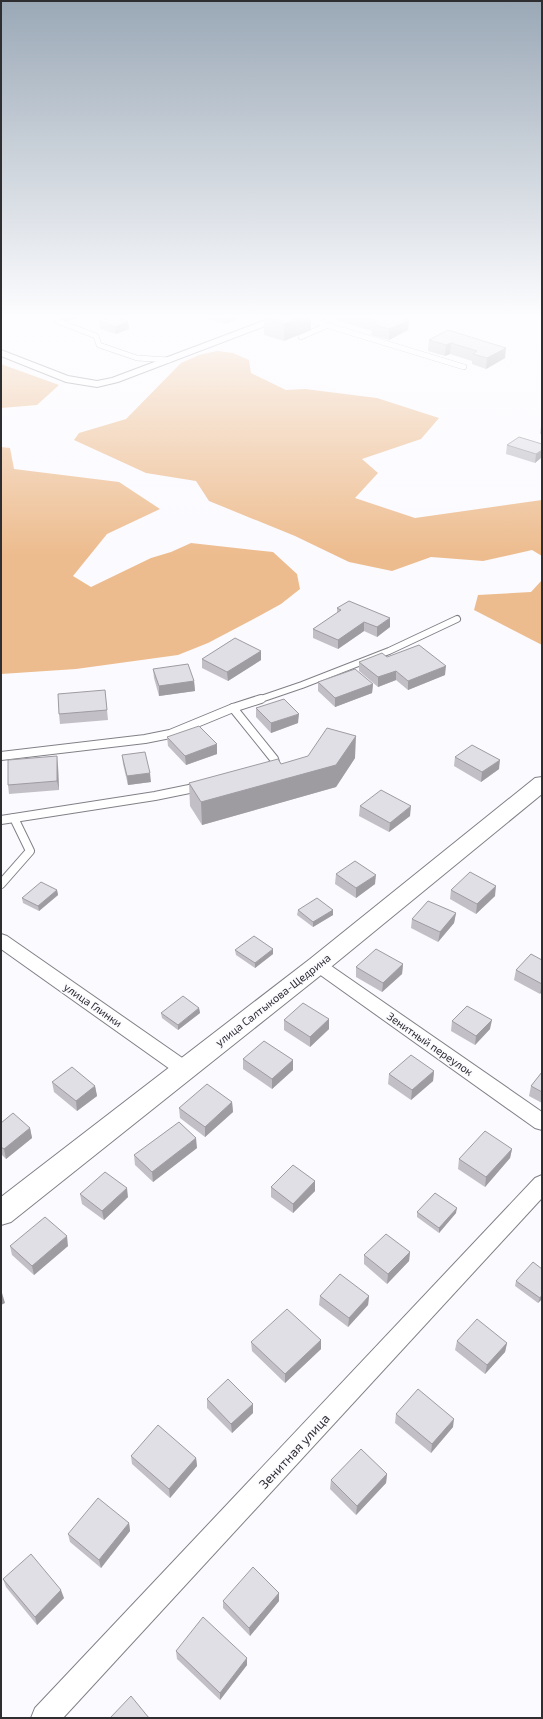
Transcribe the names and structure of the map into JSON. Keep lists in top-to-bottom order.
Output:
{
  "streets": {
    "street": [
      "улица Салтыкова-Щедрина",
      "улица Глинки",
      "Зенитный переулок",
      "Зенитная улица"
    ]
  },
  "crossings": [
    ["улица Салтыкова-Щедрина", "улица Глинки"],
    ["улица Салтыкова-Щедрина", "Зенитный переулок"]
  ]
}
